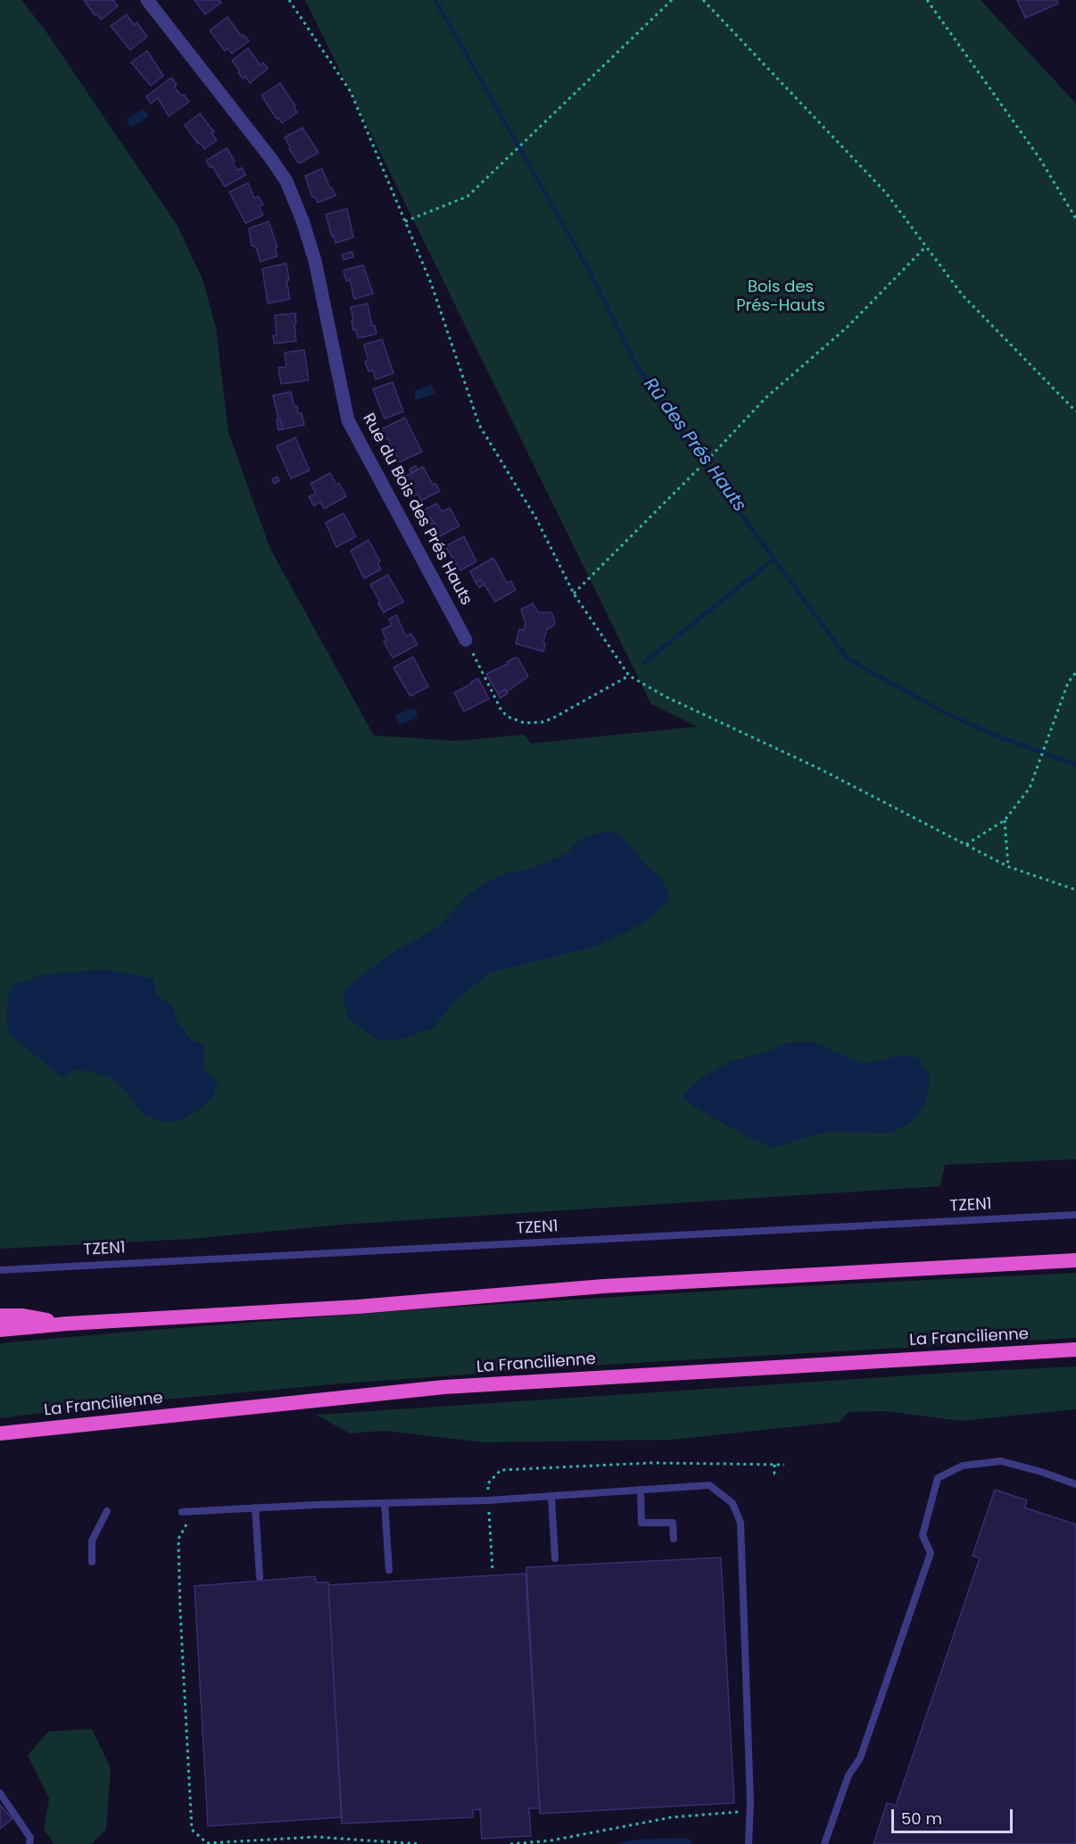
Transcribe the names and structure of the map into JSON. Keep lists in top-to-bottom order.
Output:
{
  "streets": {
    "highway": ["La Francilienne"],
    "street": ["Rue du Bois des Prés Hauts"],
    "lane": ["TZEN1"]
  },
  "water": ["Rû des Prés Hauts"],
  "parks": ["Bois des Prés-Hauts"],
  "scale_bar": "50 m"
}
